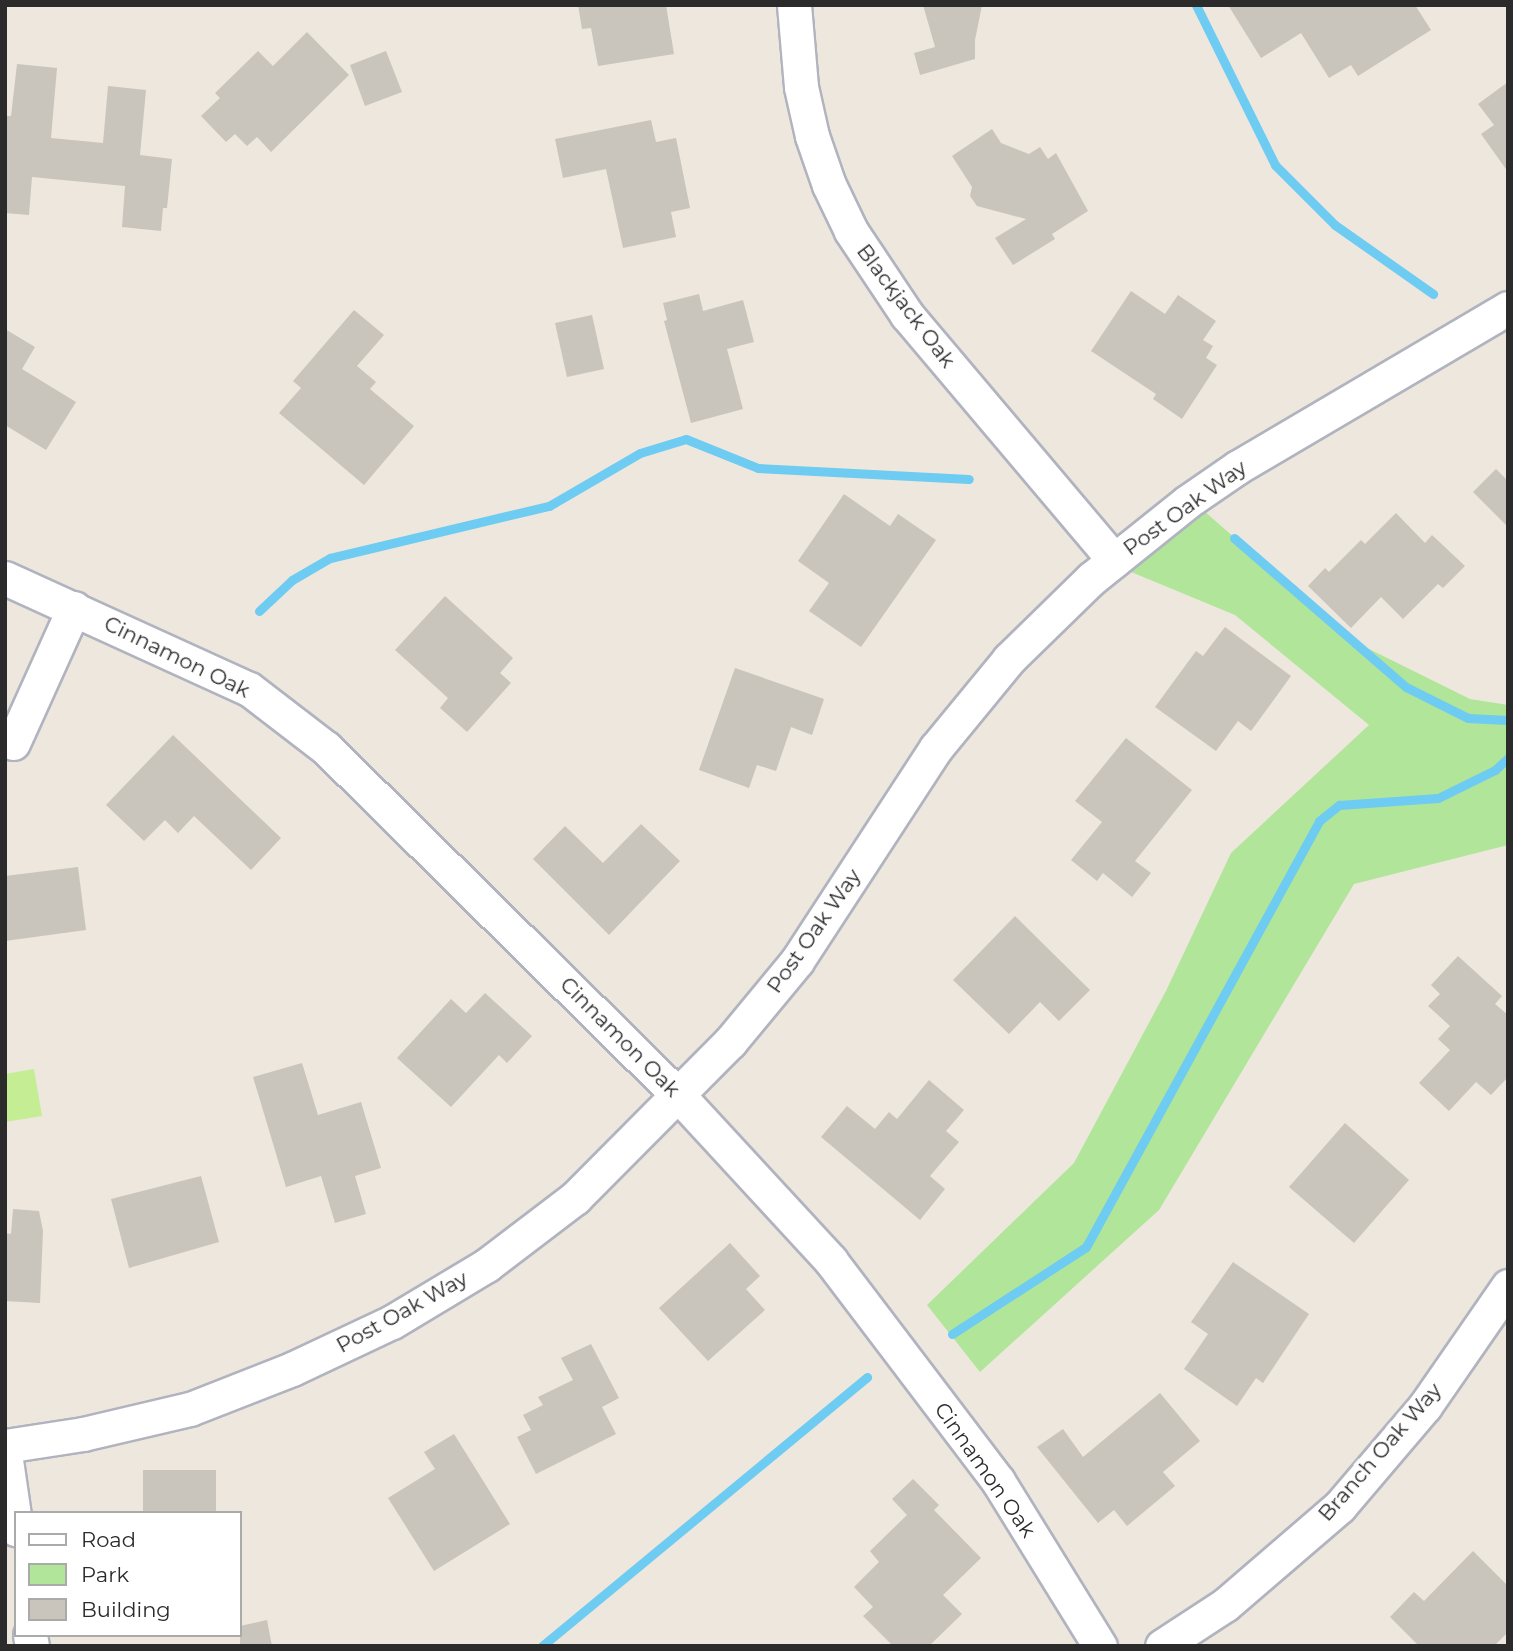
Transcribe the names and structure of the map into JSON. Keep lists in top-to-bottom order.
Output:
{
  "streets": {
    "street": [
      "Blackjack Oak",
      "Post Oak Way",
      "Cinnamon Oak",
      "Branch Oak Way"
    ]
  },
  "crossings": [
    ["Blackjack Oak", "Post Oak Way"],
    ["Post Oak Way", "Cinnamon Oak"]
  ],
  "legend": ["Road", "Park", "Building"]
}
